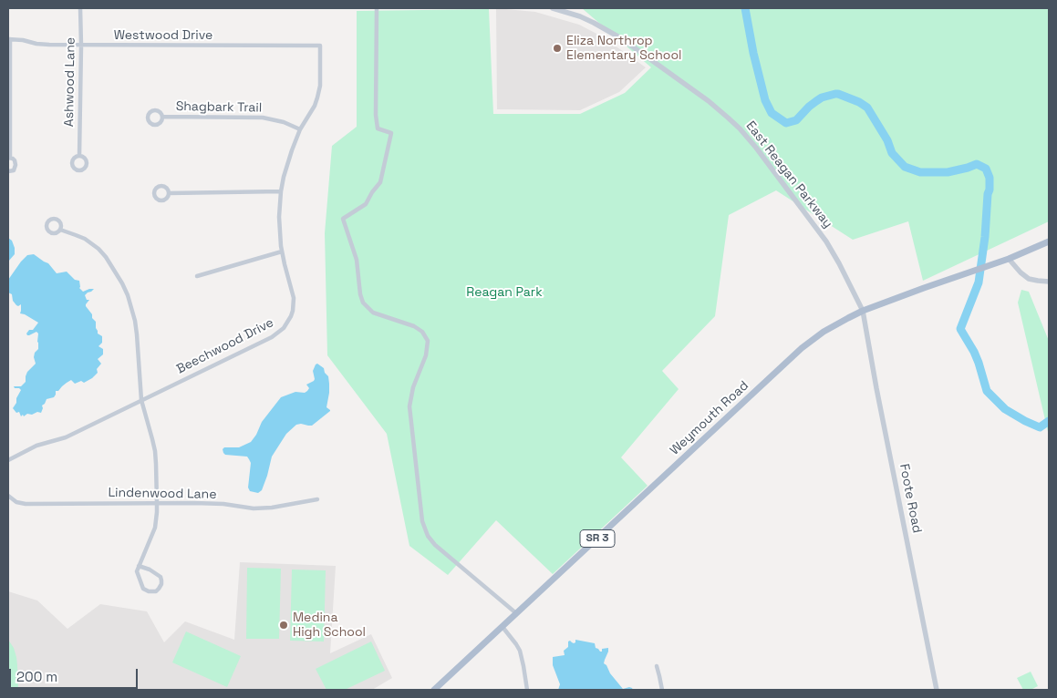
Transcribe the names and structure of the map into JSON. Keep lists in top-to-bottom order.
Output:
{
  "streets": {
    "main road": ["Weymouth Road", "SR 3"],
    "street": [
      "Westwood Drive",
      "Ashwood Lane",
      "Shagbark Trail",
      "East Reagan Parkway",
      "Beechwood Drive",
      "Lindenwood Lane",
      "Foote Road"
    ]
  },
  "crossings": [
    ["Westwood Drive", "Ashwood Lane"],
    ["Westwood Drive", "Beechwood Drive"],
    ["Shagbark Trail", "Beechwood Drive"],
    ["East Reagan Parkway", "Weymouth Road"],
    ["East Reagan Parkway", "Foote Road"],
    ["Weymouth Road", "Foote Road"]
  ],
  "parks": ["Reagan Park"],
  "places": ["Eliza Northrop Elementary School", "Medina High School"],
  "scale_bar": "200 m"
}
